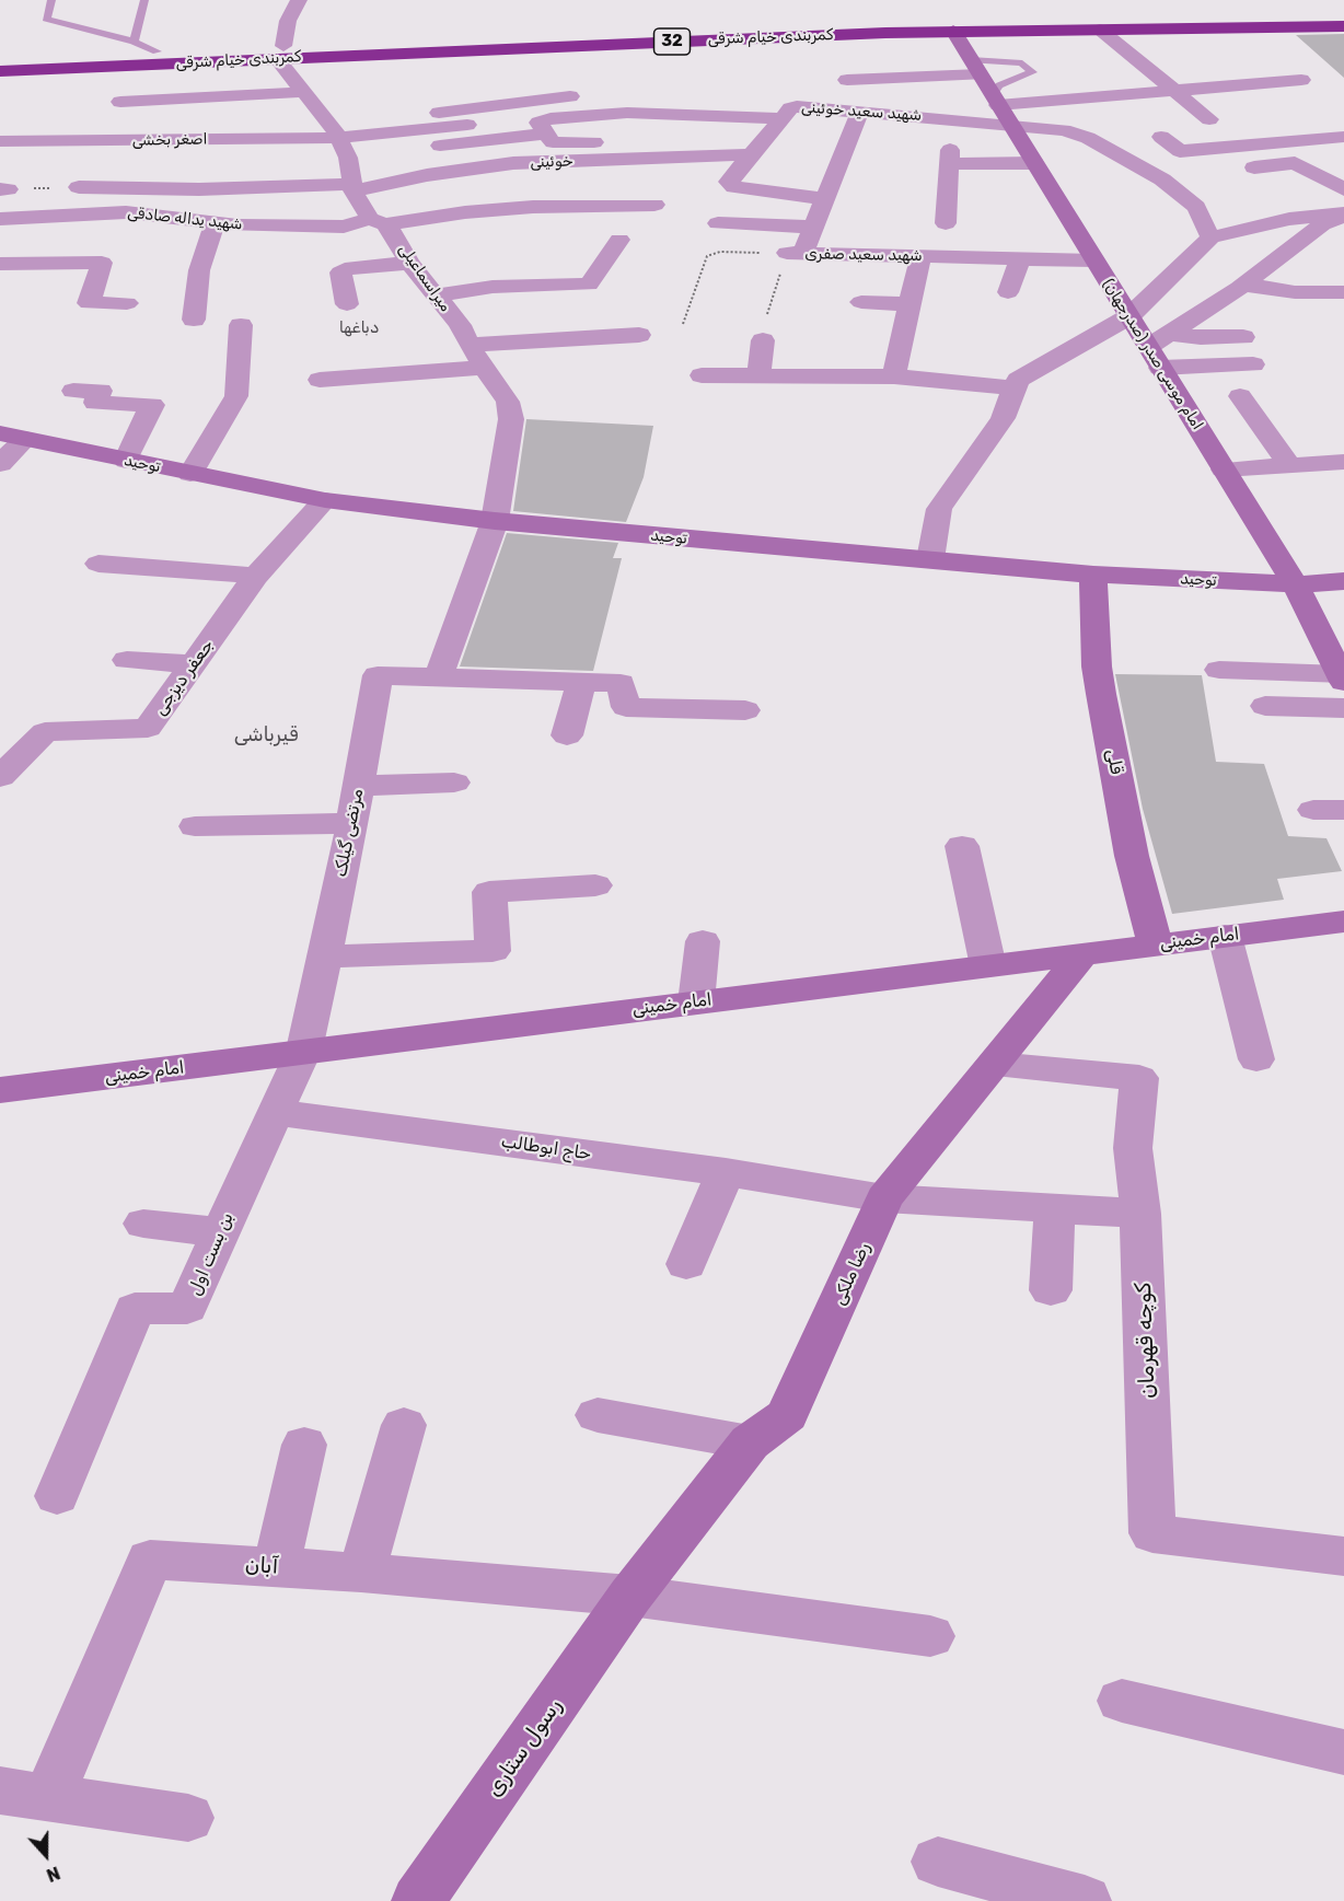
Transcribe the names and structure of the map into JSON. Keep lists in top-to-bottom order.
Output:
{
  "streets": {
    "highway": ["کمربندی خیام شرقی", "32"],
    "main road": [
      "(صدرجهان) امام موسی صدر",
      "توحید",
      "قلی",
      "امام خمینی",
      "رضا ملکی",
      "رسول ستاری"
    ],
    "street": [
      "شهید سعید خوئینی",
      "اصغر بخشی",
      "خوئینی",
      "شهید یداله صادقی",
      "شهید سعید صفری",
      "میراسماعیلی",
      "جعفر دیزجی",
      "مرتضی گیلک",
      "حاج ابوطالب",
      "بن بست اول",
      "کوچه قهرمان",
      "آبان"
    ]
  },
  "crossings": [
    ["کمربندی خیام شرقی", "(صدرجهان) امام موسی صدر"],
    ["شهید سعید خوئینی", "خوئینی"],
    ["شهید سعید خوئینی", "(صدرجهان) امام موسی صدر"],
    ["اصغر بخشی", "میراسماعیلی"],
    ["خوئینی", "میراسماعیلی"],
    ["شهید یداله صادقی", "میراسماعیلی"],
    ["شهید سعید صفری", "(صدرجهان) امام موسی صدر"],
    ["میراسماعیلی", "توحید"],
    ["میراسماعیلی", "مرتضی گیلک"],
    ["(صدرجهان) امام موسی صدر", "توحید"],
    ["توحید", "جعفر دیزجی"],
    ["توحید", "قلی"],
    ["قلی", "امام خمینی"],
    ["مرتضی گیلک", "امام خمینی"],
    ["امام خمینی", "رضا ملکی"],
    ["حاج ابوطالب", "بن بست اول"],
    ["حاج ابوطالب", "رضا ملکی"],
    ["رضا ملکی", "آبان"],
    ["رضا ملکی", "رسول ستاری"],
    ["آبان", "رسول ستاری"]
  ],
  "districts": ["دباغها", "قیرباشی"],
  "north": "bottom"
}
